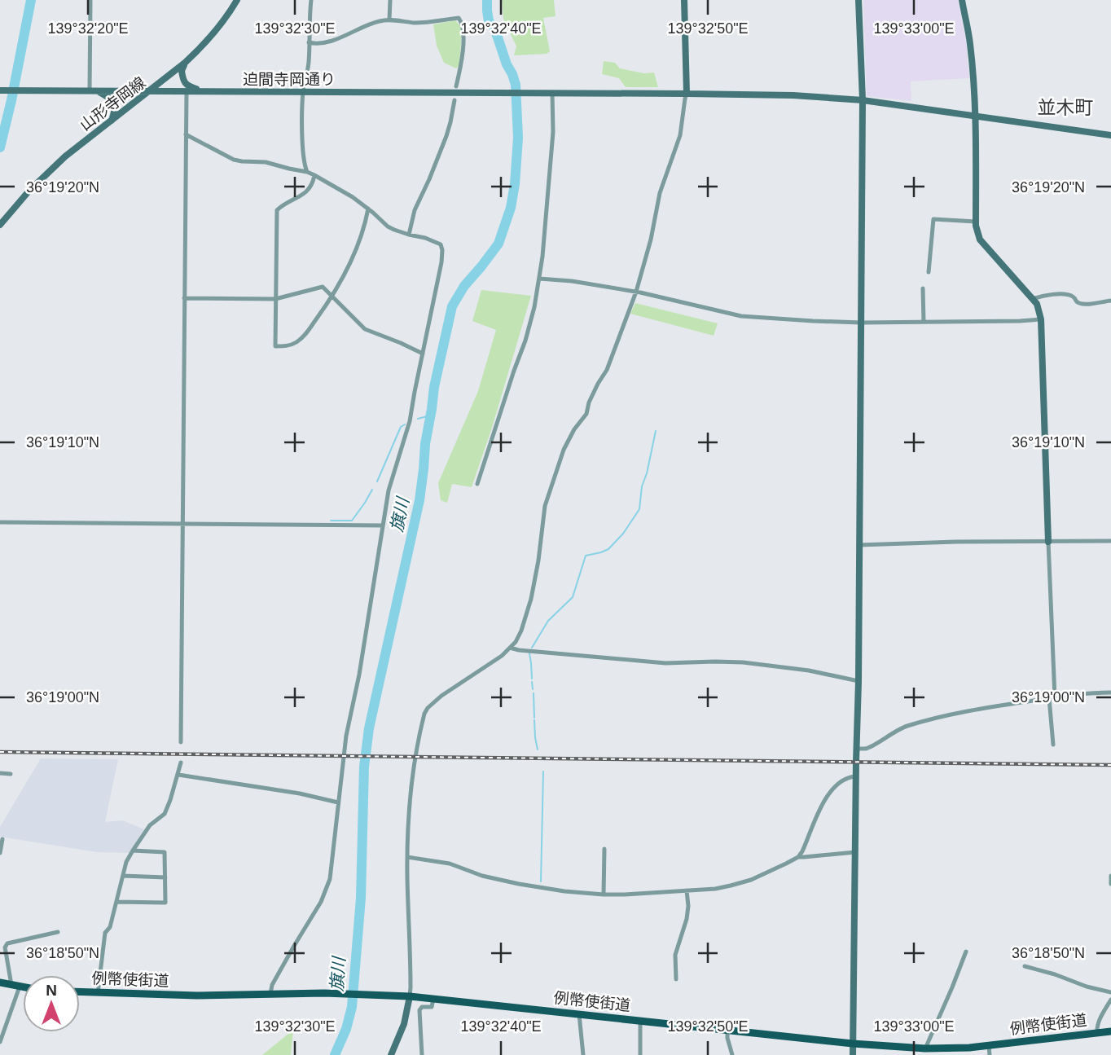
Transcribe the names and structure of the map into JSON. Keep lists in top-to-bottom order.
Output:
{
  "streets": {
    "main road": ["例幣使街道"],
    "street": ["迫間寺岡通り", "山形寺岡線"]
  },
  "crossings": [
    ["迫間寺岡通り", "山形寺岡線"]
  ],
  "districts": ["並木町"],
  "water": ["旗川"],
  "north": "top",
  "coordinates": [
    "139°32'20\"E",
    "139°32'30\"E",
    "139°32'40\"E",
    "139°32'50\"E",
    "139°33'00\"E",
    "36°19'20\"N",
    "36°19'10\"N",
    "36°19'00\"N",
    "36°18'50\"N"
  ]
}
